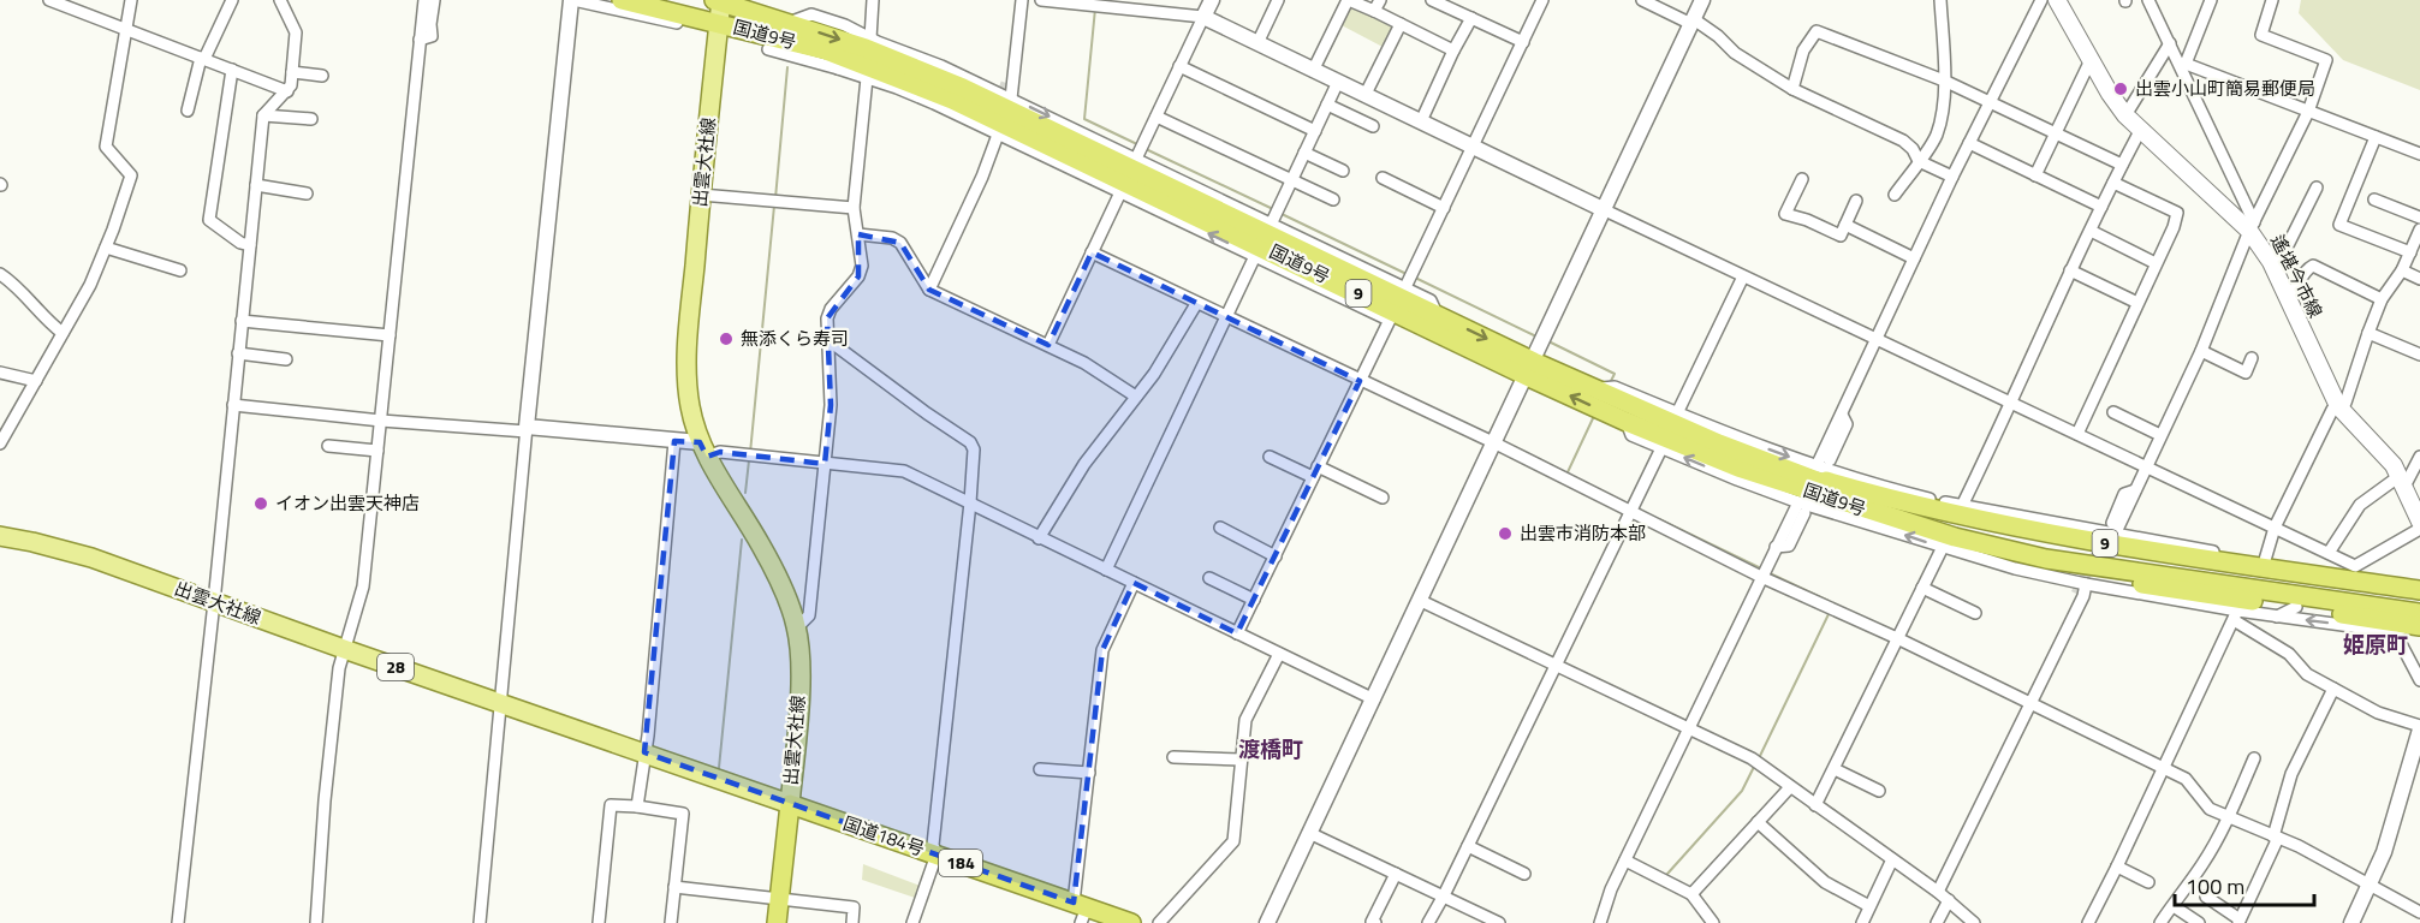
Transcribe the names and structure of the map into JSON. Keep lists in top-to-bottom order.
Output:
{
  "streets": {
    "highway": [
      "国道9号",
      "9",
      "国道184号",
      "184"
    ],
    "main road": ["出雲大社線", "遙堪今市線", "28"]
  },
  "crossings": [
    ["国道9号", "出雲大社線"],
    ["国道9号", "9"],
    ["出雲大社線", "国道184号"]
  ],
  "districts": ["姫原町", "渡橋町"],
  "places": [
    "出雲小山町簡易郵便局",
    "無添くら寿司",
    "イオン出雲天神店",
    "出雲市消防本部"
  ],
  "scale_bar": "100 m"
}
